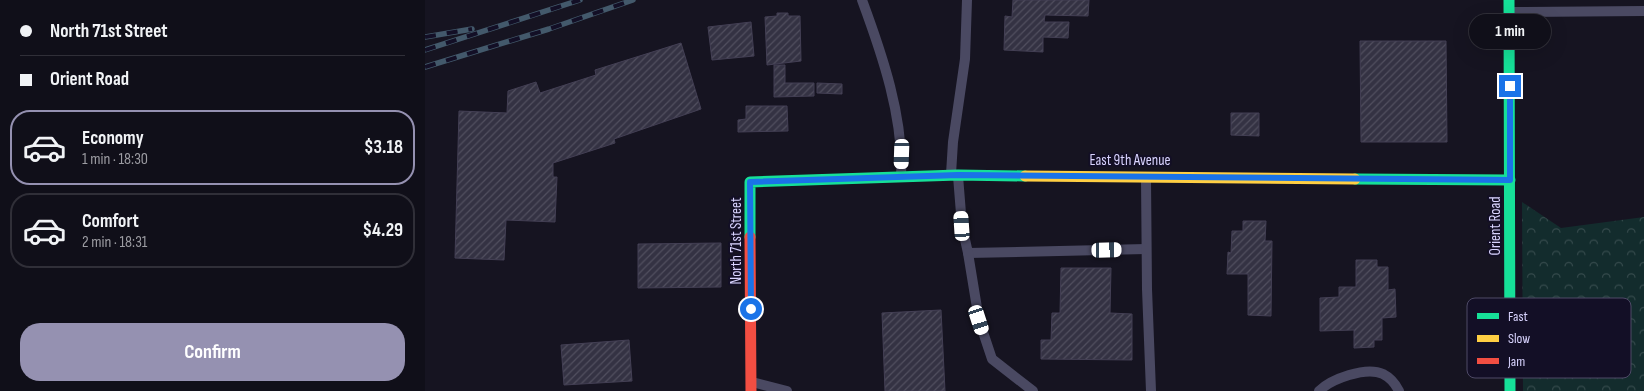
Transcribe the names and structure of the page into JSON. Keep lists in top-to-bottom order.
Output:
{
  "streets": {
    "street": ["East 9th Avenue", "Orient Road", "North 71st Street"]
  },
  "crossings": [
    ["East 9th Avenue", "Orient Road"],
    ["East 9th Avenue", "North 71st Street"]
  ],
  "legend": ["Fast", "Slow", "Jam"],
  "page": {
    "banner": ["North 71st Street", "Orient Road"],
    "bubble": "1 min",
    "list": [
      {
        "name": "Economy",
        "note": "1 min · 18:30",
        "value": "$3.18"
      },
      {
        "name": "Comfort",
        "note": "2 min · 18:31",
        "value": "$4.29"
      }
    ],
    "buttons": "Confirm"
  }
}
